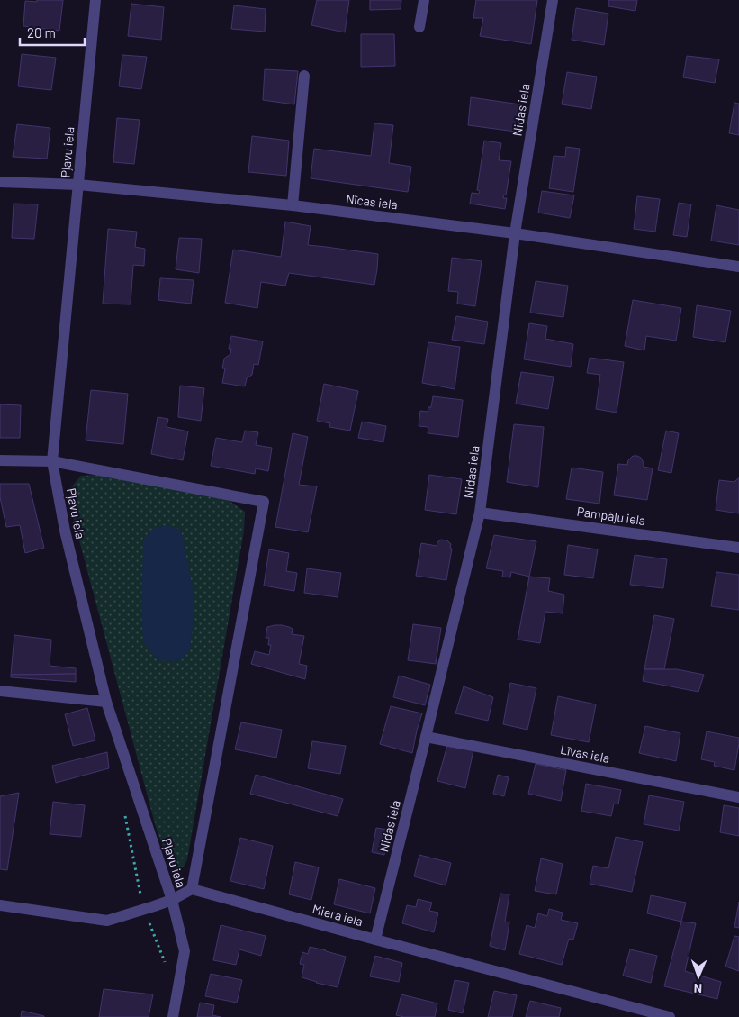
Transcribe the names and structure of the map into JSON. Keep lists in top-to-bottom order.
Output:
{
  "streets": {
    "street": [
      "Nidas iela",
      "Pļavu iela",
      "Nīcas iela",
      "Pampāļu iela",
      "Līvas iela",
      "Miera iela"
    ]
  },
  "crossings": [
    ["Nidas iela", "Nīcas iela"],
    ["Nidas iela", "Pampāļu iela"],
    ["Nidas iela", "Līvas iela"],
    ["Nidas iela", "Miera iela"],
    ["Pļavu iela", "Nīcas iela"],
    ["Pļavu iela", "Miera iela"]
  ],
  "scale_bar": "20 m",
  "north": "bottom"
}
